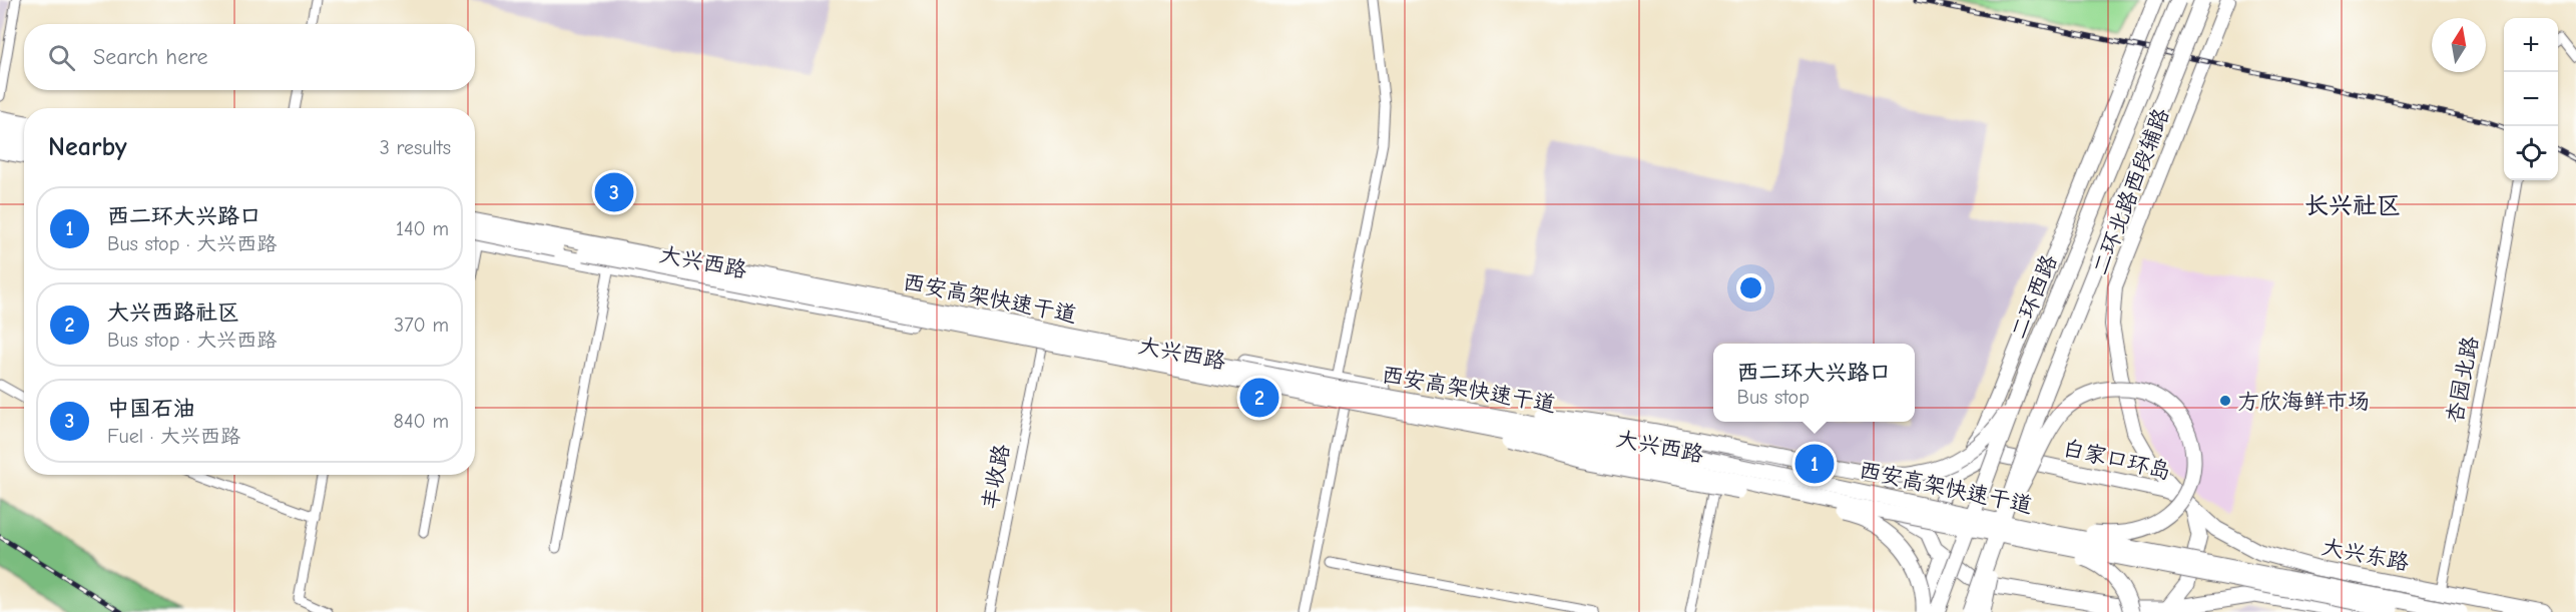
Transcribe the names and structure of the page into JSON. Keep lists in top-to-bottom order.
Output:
{
  "streets": {
    "main road": [
      "二环北路西段辅路",
      "大兴西路",
      "二环西路",
      "西安高架快速干道",
      "白家口环岛",
      "大兴东路"
    ],
    "street": ["杏园北路", "丰收路"]
  },
  "crossings": [
    ["二环北路西段辅路", "大兴西路"],
    ["二环北路西段辅路", "白家口环岛"],
    ["大兴西路", "白家口环岛"],
    ["大兴西路", "丰收路"],
    ["杏园北路", "大兴东路"],
    ["白家口环岛", "大兴东路"]
  ],
  "districts": ["长兴社区"],
  "places": ["方欣海鲜市场"],
  "north": "top",
  "page": {
    "map_buttons": ["+", "−"],
    "search": "Search here",
    "heading": ["Nearby", "3 results"],
    "pins": ["3", "2", "1"],
    "list": [
      {
        "mark": "1",
        "name": "西二环大兴路口",
        "note": "Bus stop · 大兴西路",
        "value": "140 m"
      },
      {
        "mark": "2",
        "name": "大兴西路社区",
        "note": "Bus stop · 大兴西路",
        "value": "370 m"
      },
      {
        "mark": "3",
        "name": "中国石油",
        "note": "Fuel · 大兴西路",
        "value": "840 m"
      }
    ],
    "popup": ["西二环大兴路口", "Bus stop"]
  }
}
